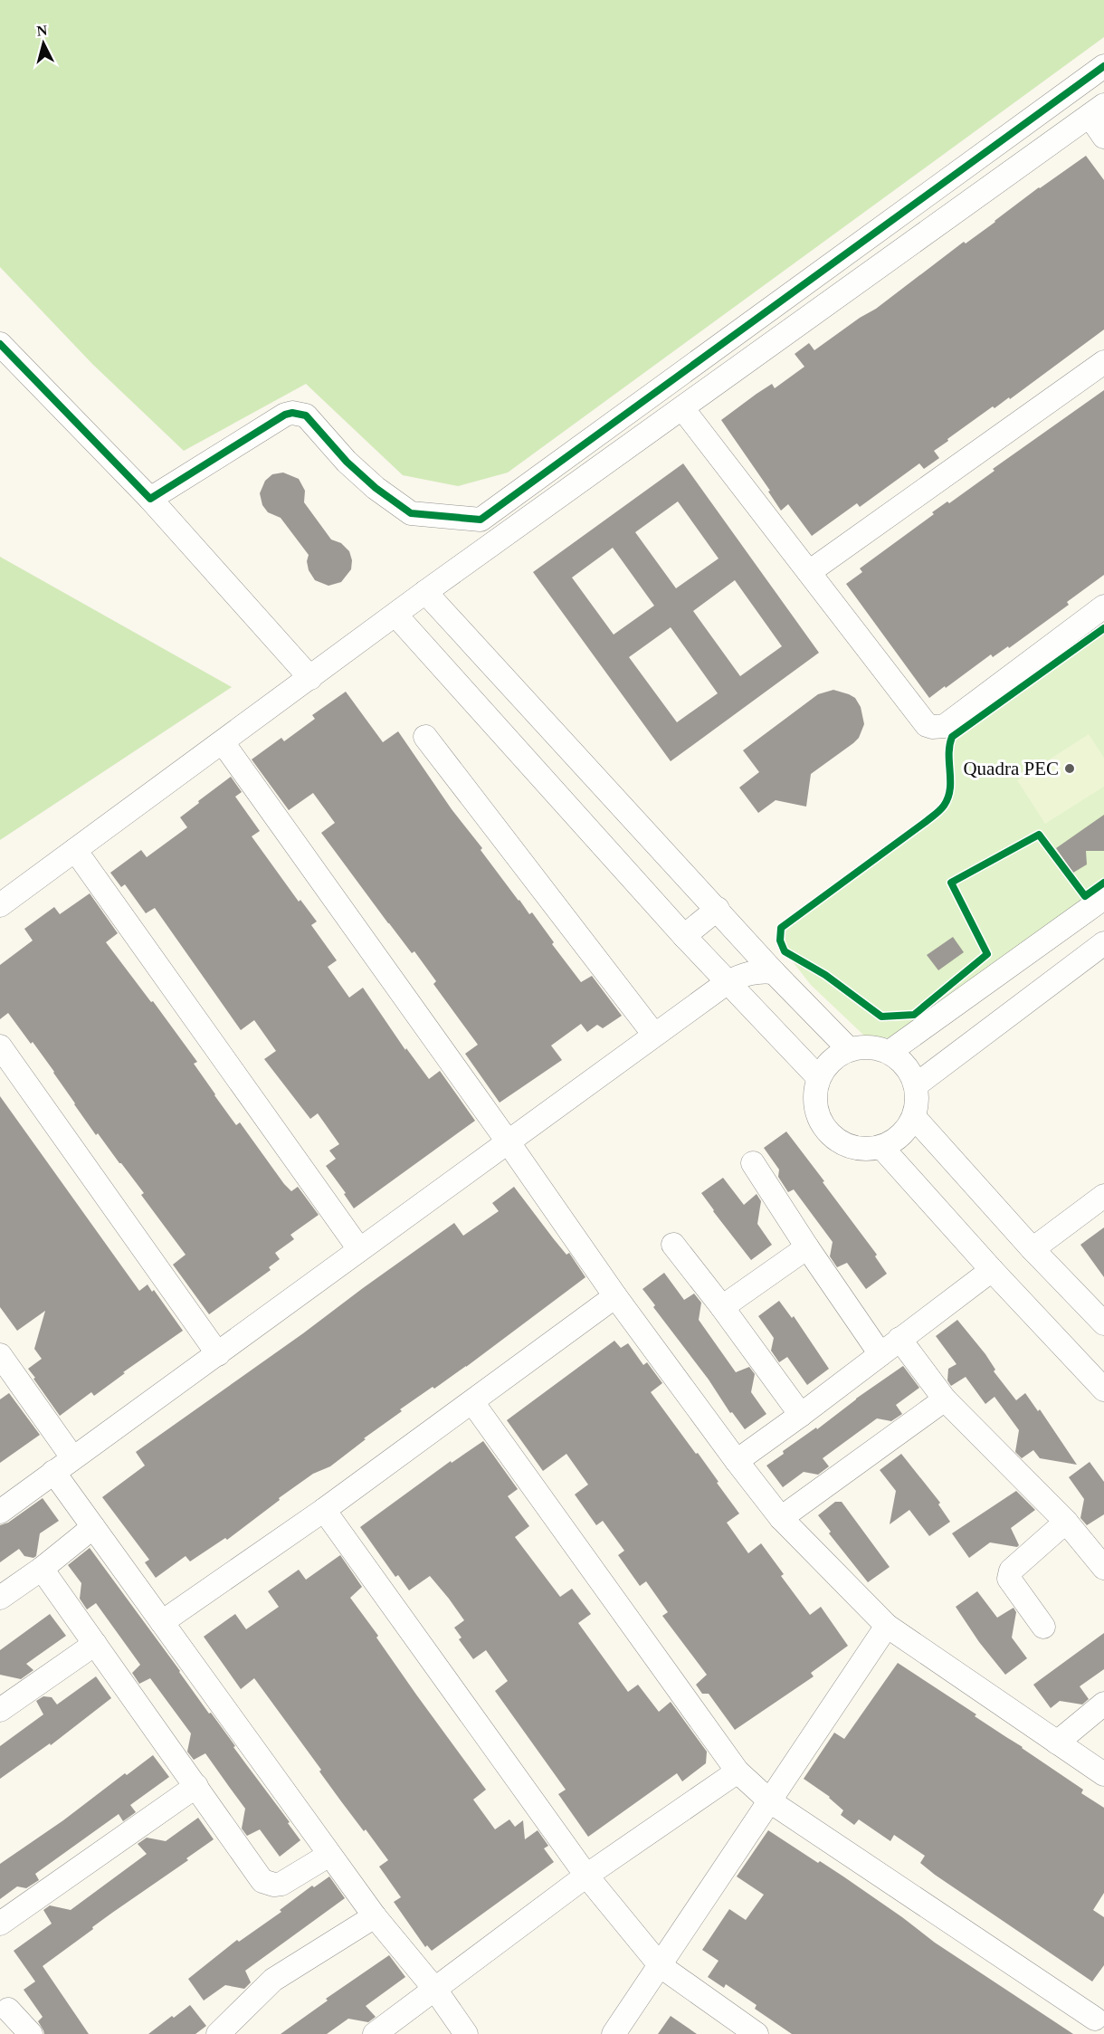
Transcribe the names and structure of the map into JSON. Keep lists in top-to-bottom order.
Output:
{
  "places": ["Quadra PEC"],
  "north": "top"
}
